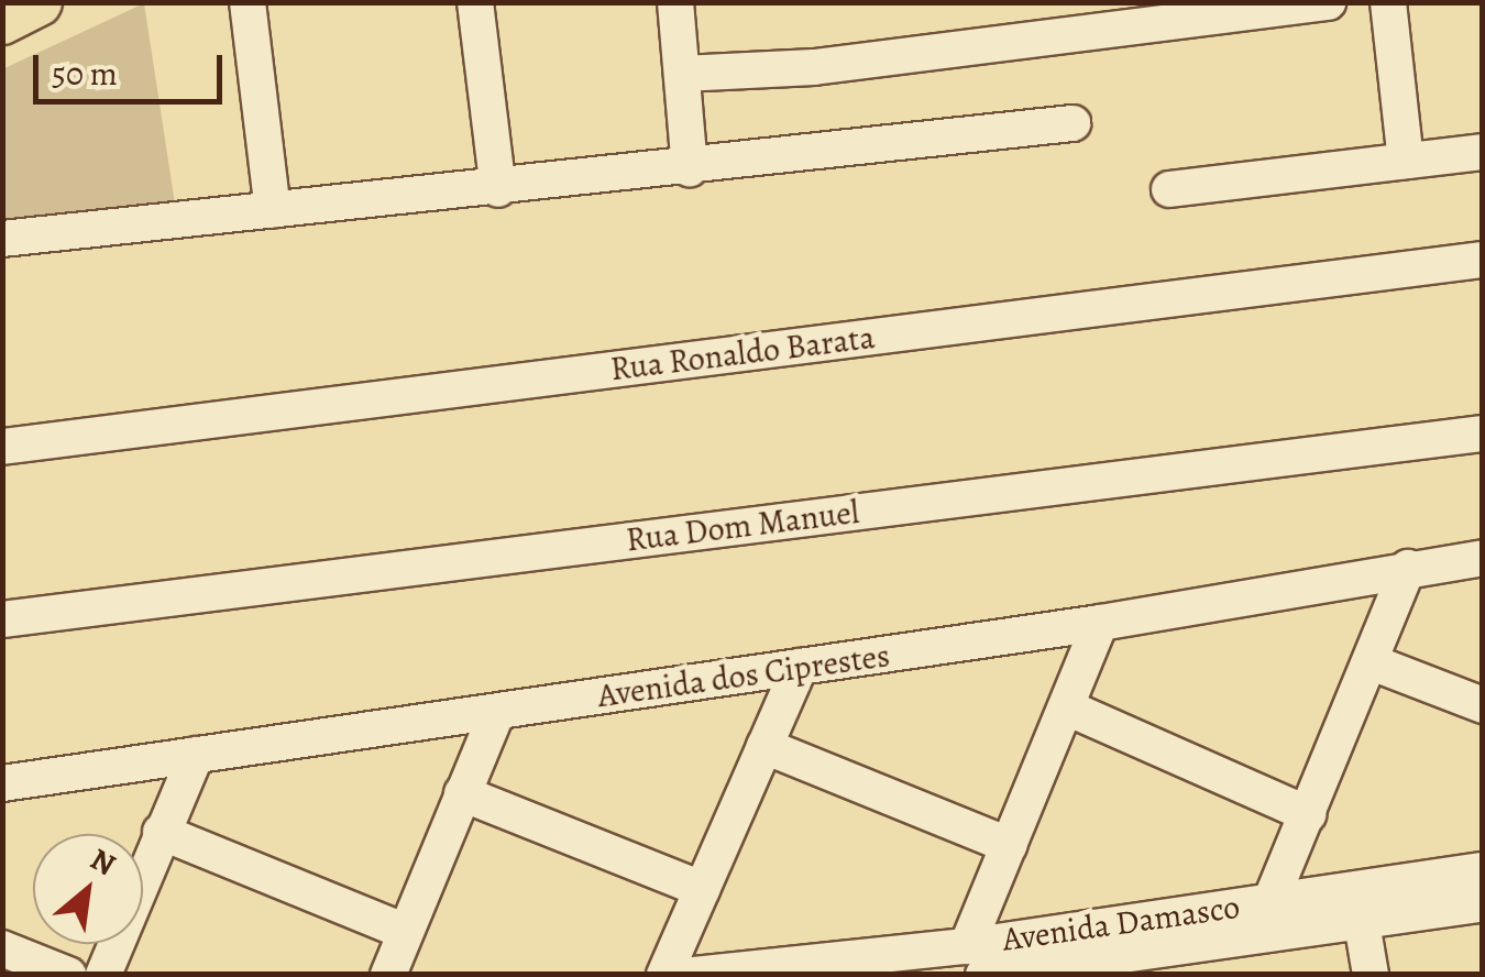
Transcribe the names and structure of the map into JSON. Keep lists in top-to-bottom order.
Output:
{
  "streets": {
    "street": [
      "Rua Ronaldo Barata",
      "Rua Dom Manuel",
      "Avenida dos Ciprestes",
      "Avenida Damasco"
    ]
  },
  "scale_bar": "50 m",
  "north": "top right"
}
